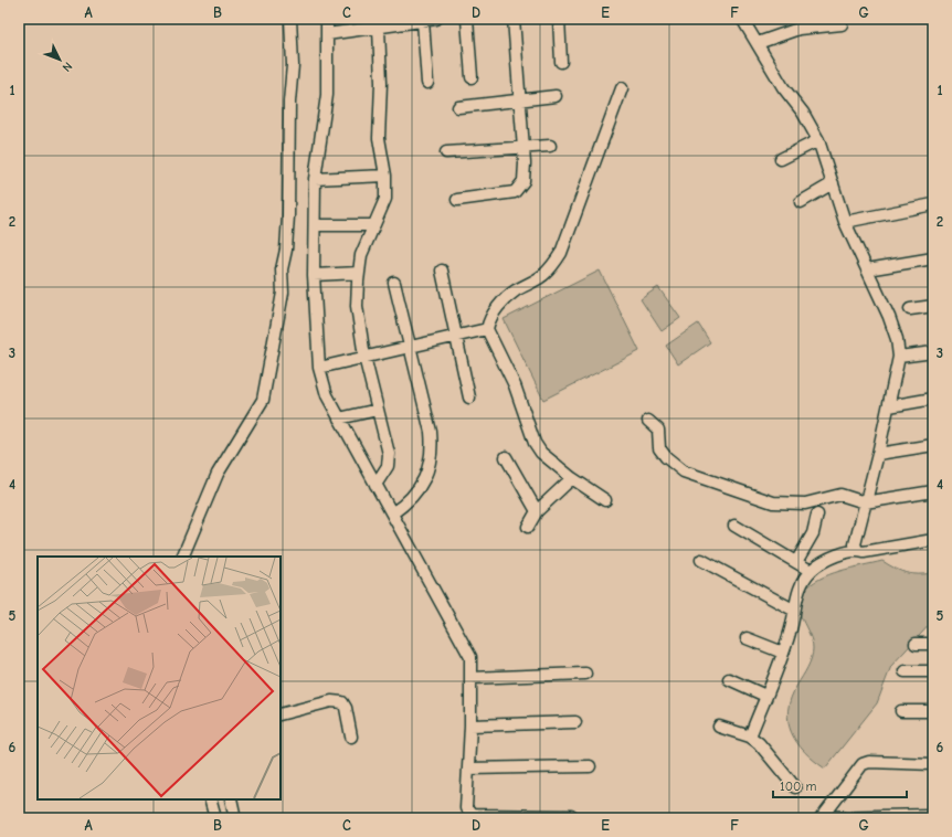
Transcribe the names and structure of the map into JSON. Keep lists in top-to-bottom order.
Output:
{
  "scale_bar": "100 m",
  "north": "bottom right",
  "grid": {
    "columns": [
      "A",
      "B",
      "C",
      "D",
      "E",
      "F",
      "G"
    ],
    "rows": [
      "1",
      "2",
      "3",
      "4",
      "5",
      "6"
    ]
  }
}
